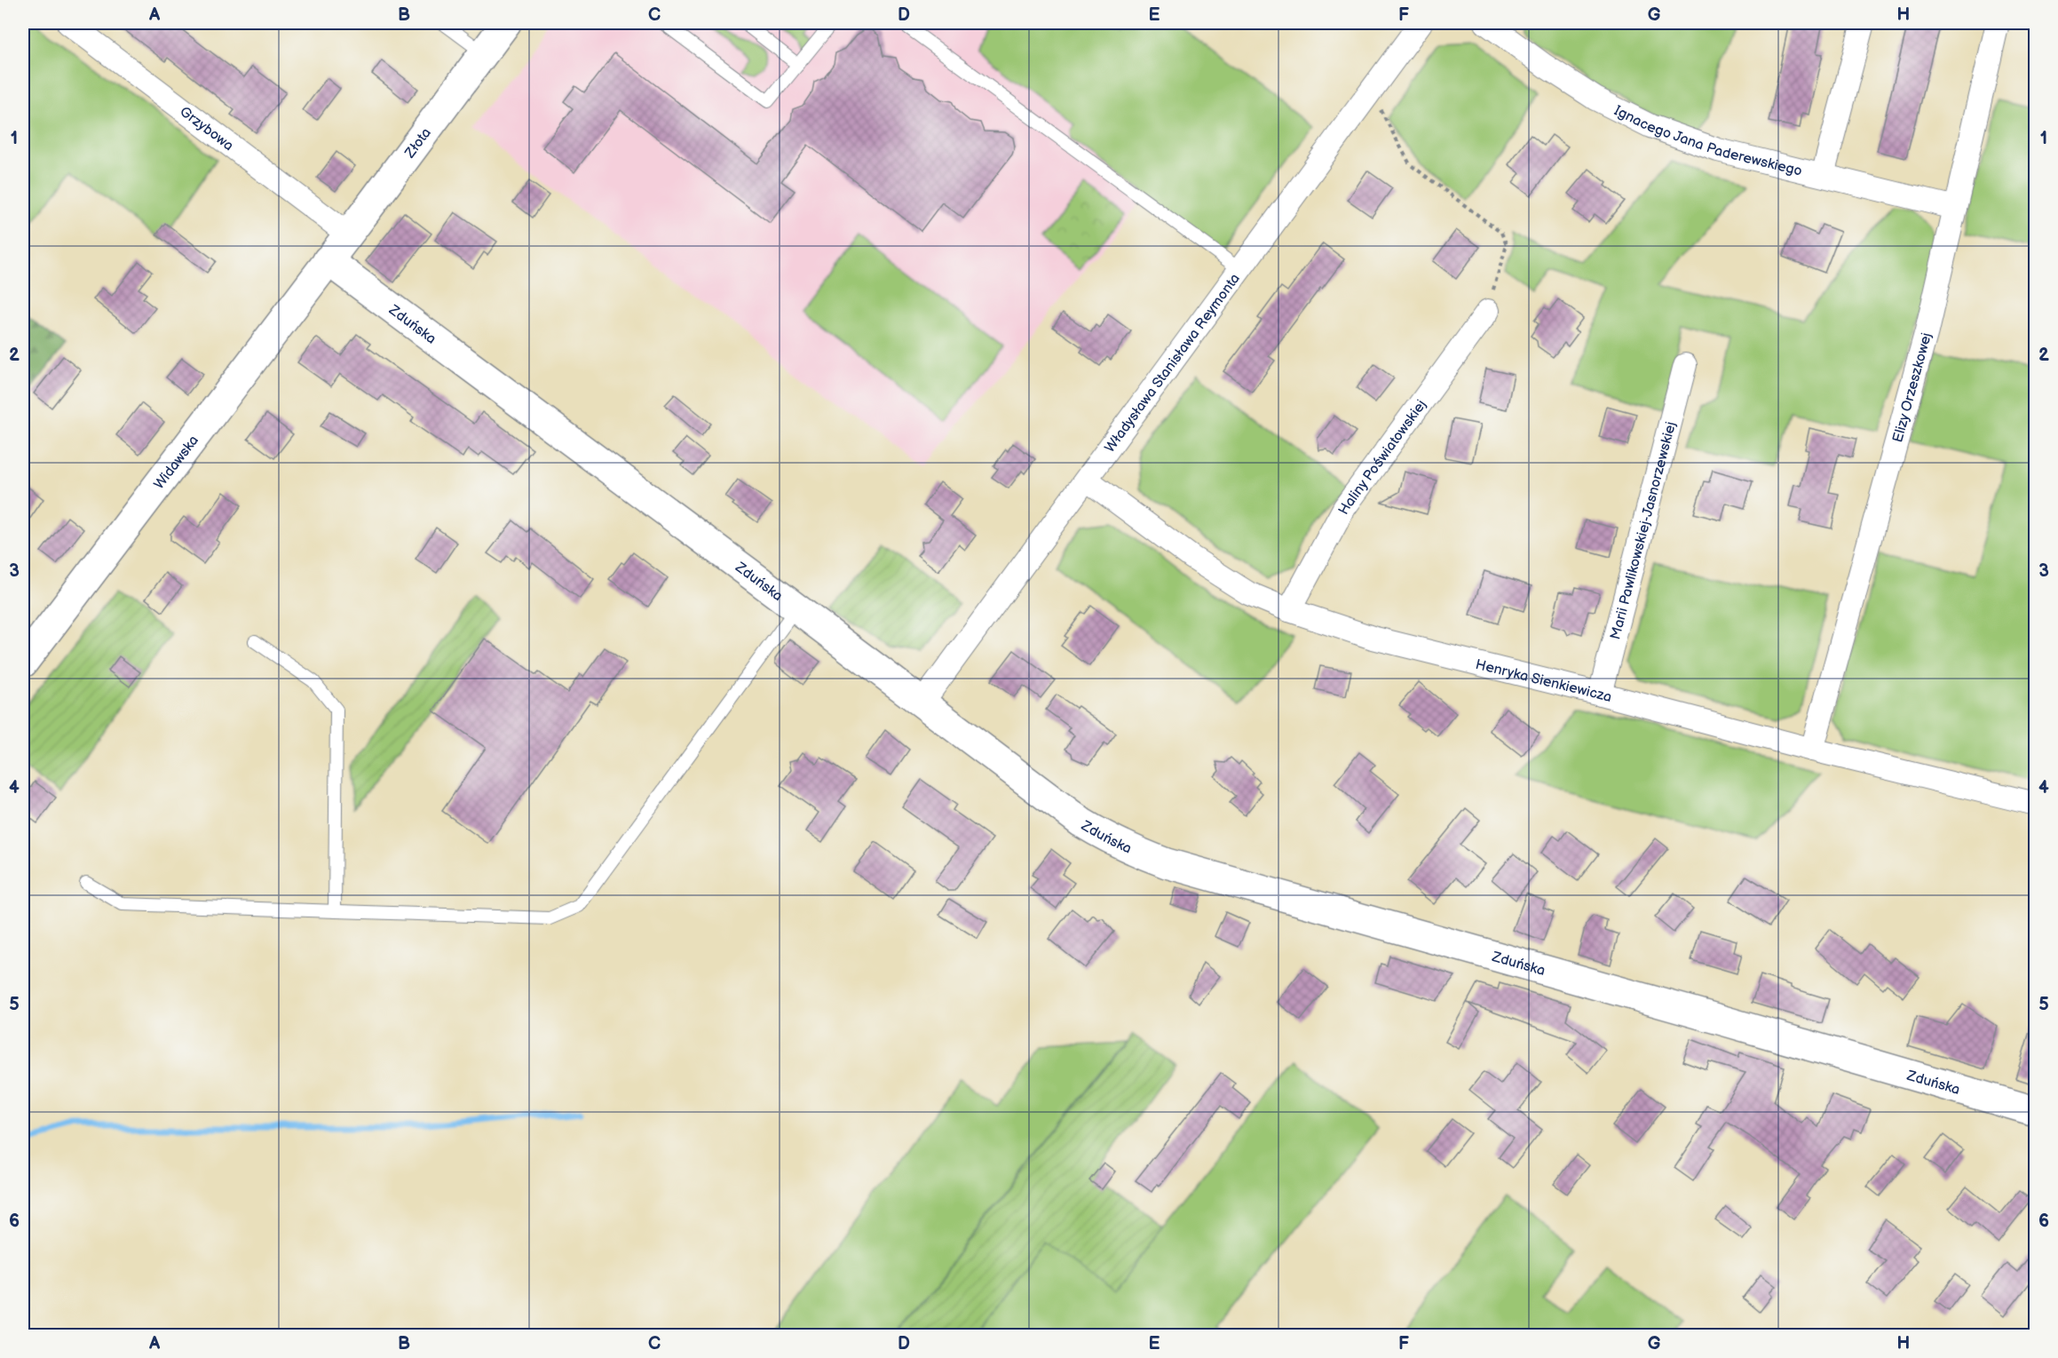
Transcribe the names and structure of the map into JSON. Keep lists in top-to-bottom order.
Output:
{
  "streets": {
    "street": [
      "Grzybowa",
      "Ignacego Jana Paderewskiego",
      "Złota",
      "Zduńska",
      "Władysława Stanisława Reymonta",
      "Elizy Orzeszkowej",
      "Haliny Poświatowskiej",
      "Widawska",
      "Marii Pawlikowskiej-Jasnorzewskiej",
      "Henryka Sienkiewicza"
    ]
  },
  "crossings": [
    ["Grzybowa", "Złota"],
    ["Ignacego Jana Paderewskiego", "Elizy Orzeszkowej"],
    ["Złota", "Zduńska"],
    ["Złota", "Widawska"],
    ["Zduńska", "Władysława Stanisława Reymonta"],
    ["Zduńska", "Widawska"],
    ["Władysława Stanisława Reymonta", "Henryka Sienkiewicza"],
    ["Elizy Orzeszkowej", "Henryka Sienkiewicza"],
    ["Haliny Poświatowskiej", "Henryka Sienkiewicza"],
    ["Marii Pawlikowskiej-Jasnorzewskiej", "Henryka Sienkiewicza"]
  ],
  "grid": {
    "columns": [
      "A",
      "B",
      "C",
      "D",
      "E",
      "F",
      "G",
      "H"
    ],
    "rows": [
      "1",
      "2",
      "3",
      "4",
      "5",
      "6"
    ]
  }
}
